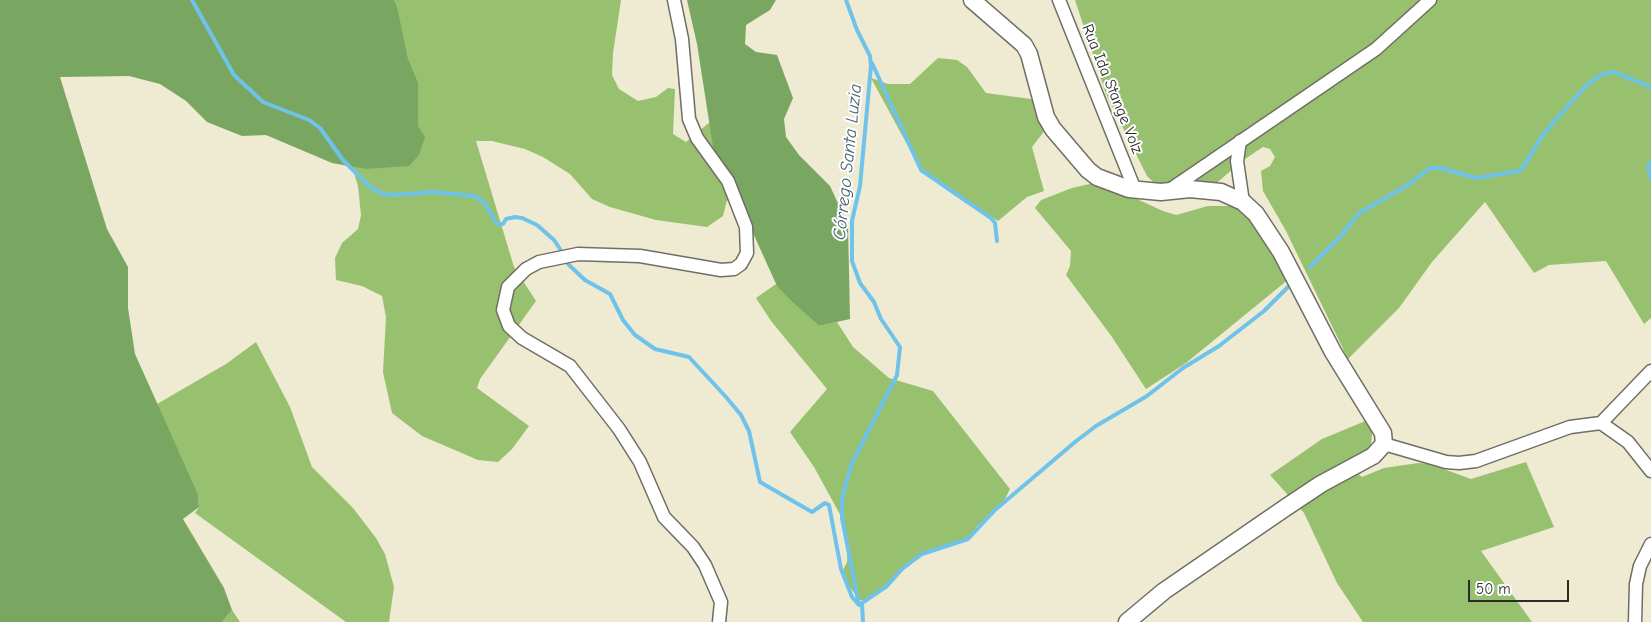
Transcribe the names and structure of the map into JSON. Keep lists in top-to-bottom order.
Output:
{
  "streets": {
    "street": ["Rua Ida Stange Volz"]
  },
  "water": ["Córrego Santa Luzia"],
  "scale_bar": "50 m"
}
